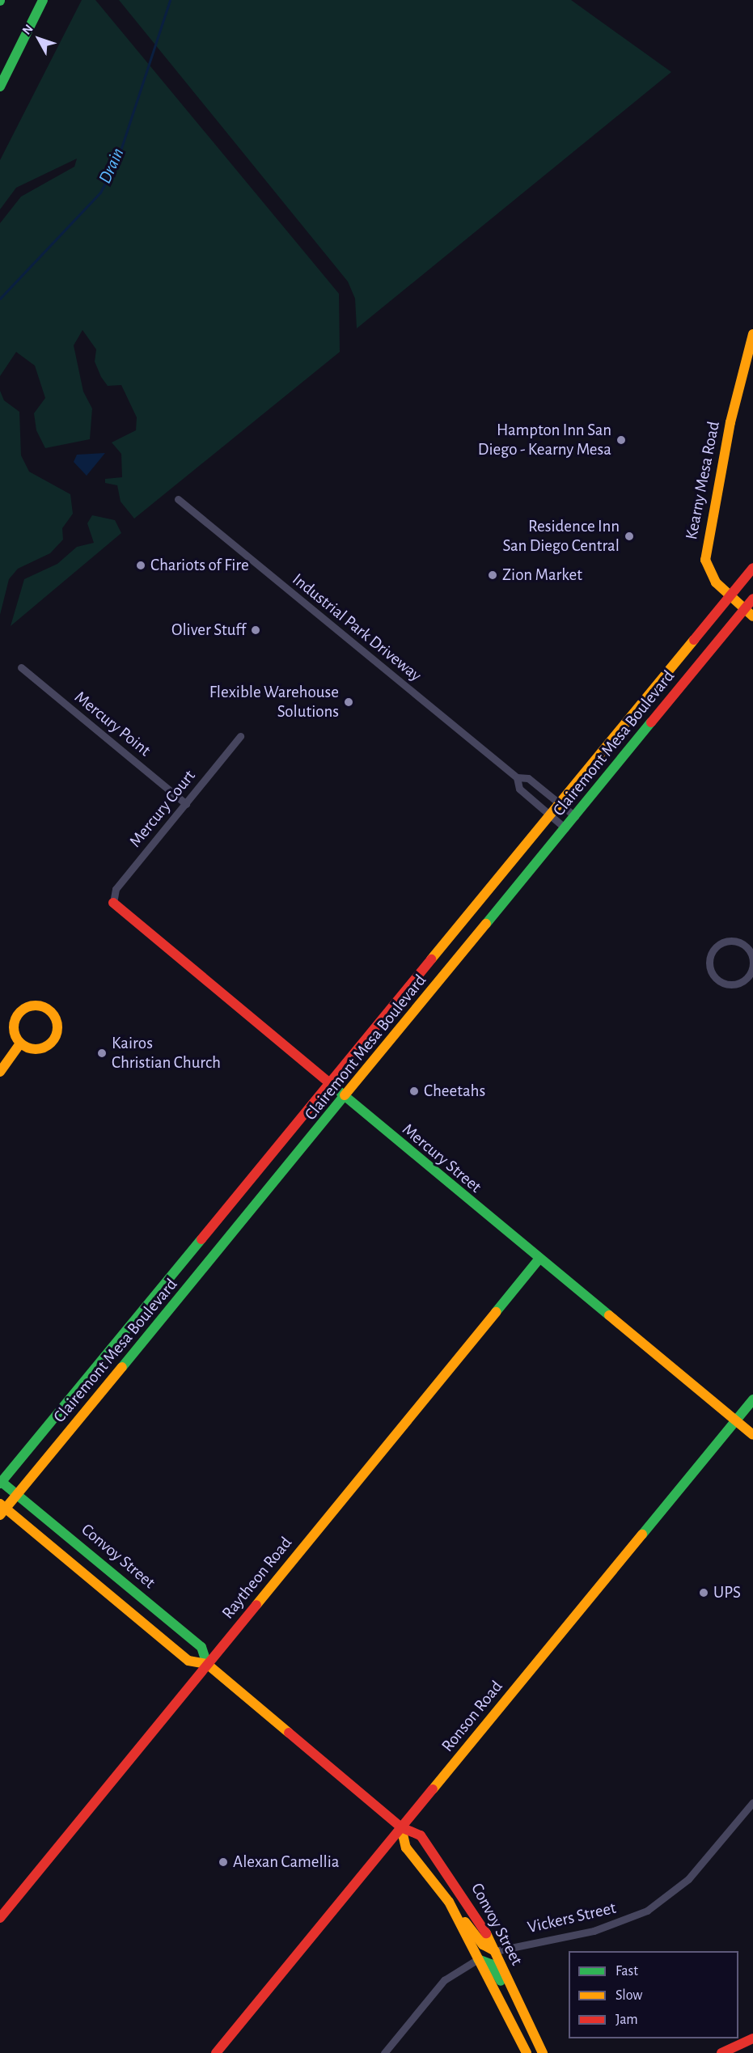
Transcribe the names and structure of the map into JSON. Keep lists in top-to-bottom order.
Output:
{
  "streets": {
    "main road": [
      "Kearny Mesa Road",
      "Clairemont Mesa Boulevard",
      "Mercury Street",
      "Convoy Street",
      "Raytheon Road",
      "Ronson Road"
    ],
    "street": [
      "Industrial Park Driveway",
      "Mercury Point",
      "Mercury Court",
      "Vickers Street"
    ]
  },
  "crossings": [
    ["Kearny Mesa Road", "Clairemont Mesa Boulevard"],
    ["Industrial Park Driveway", "Clairemont Mesa Boulevard"],
    ["Mercury Point", "Mercury Court"],
    ["Clairemont Mesa Boulevard", "Mercury Street"],
    ["Clairemont Mesa Boulevard", "Convoy Street"],
    ["Mercury Court", "Mercury Street"],
    ["Mercury Street", "Raytheon Road"],
    ["Mercury Street", "Ronson Road"],
    ["Convoy Street", "Raytheon Road"],
    ["Convoy Street", "Ronson Road"],
    ["Convoy Street", "Vickers Street"]
  ],
  "water": ["Drain"],
  "places": [
    "Hampton Inn San Diego - Kearny Mesa",
    "Residence Inn San Diego Central",
    "Chariots of Fire",
    "Zion Market",
    "Oliver Stuff",
    "Flexible Warehouse Solutions",
    "Kairos Christian Church",
    "Cheetahs",
    "UPS",
    "Alexan Camellia"
  ],
  "legend": ["Fast", "Slow", "Jam"],
  "north": "top left"
}
